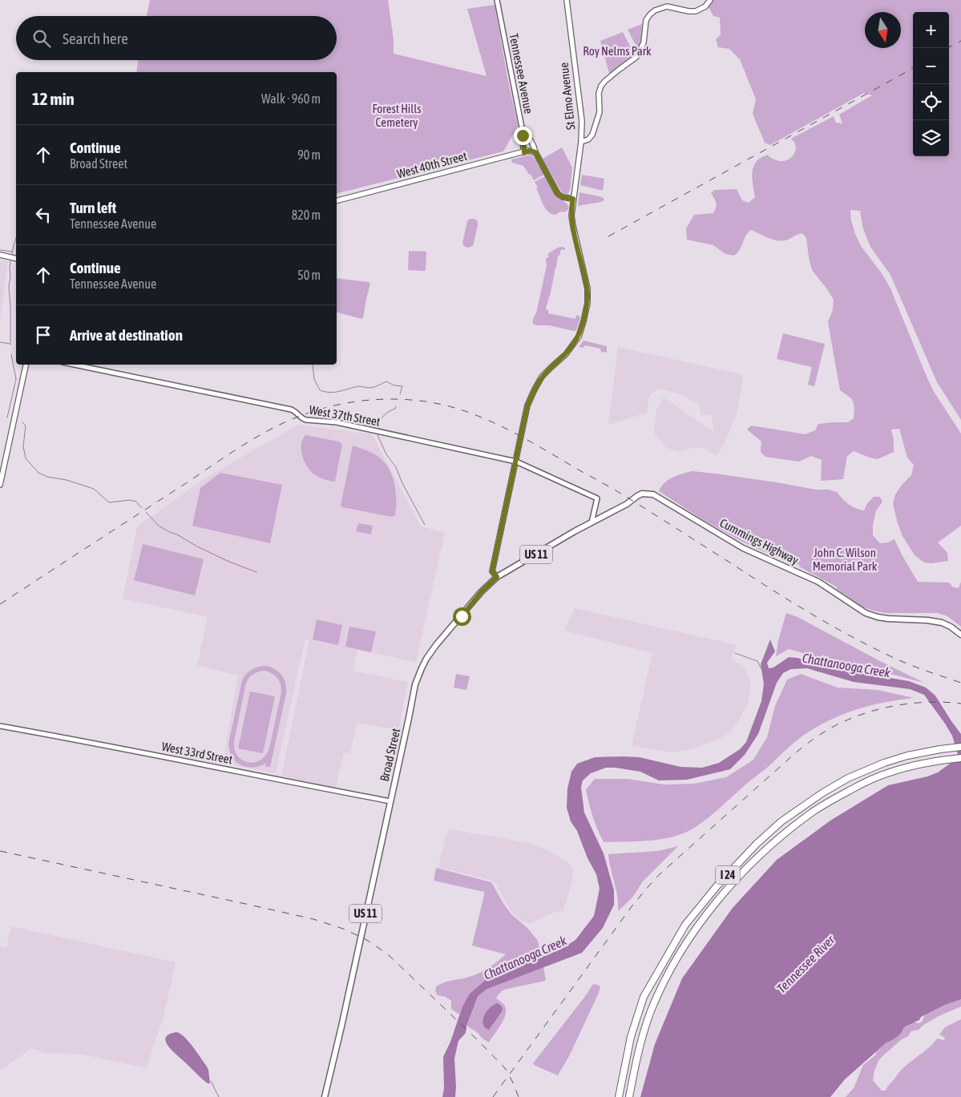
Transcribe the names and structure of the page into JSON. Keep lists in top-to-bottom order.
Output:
{
  "streets": {
    "highway": ["I 24"],
    "main road": [
      "St Elmo Avenue",
      "West 40th Street",
      "Cummings Highway",
      "US 11",
      "Broad Street"
    ],
    "street": ["Tennessee Avenue", "West 37th Street", "West 33rd Street"]
  },
  "crossings": [
    ["Tennessee Avenue", "West 40th Street"],
    ["West 37th Street", "Broad Street"],
    ["Cummings Highway", "Broad Street"],
    ["West 33rd Street", "Broad Street"]
  ],
  "water": ["Chattanooga Creek", "Tennessee River"],
  "parks": ["Roy Nelms Park", "Forest Hills Cemetery", "John C. Wilson Memorial Park"],
  "north": "bottom",
  "page": {
    "map_buttons": ["+", "−"],
    "search": "Search here",
    "heading": ["12 min", "Walk · 960 m"],
    "list": [
      ["Continue", "Broad Street", "90 m"],
      ["Turn left", "Tennessee Avenue", "820 m"],
      ["Continue", "Tennessee Avenue", "50 m"],
      "Arrive at destination"
    ]
  }
}
